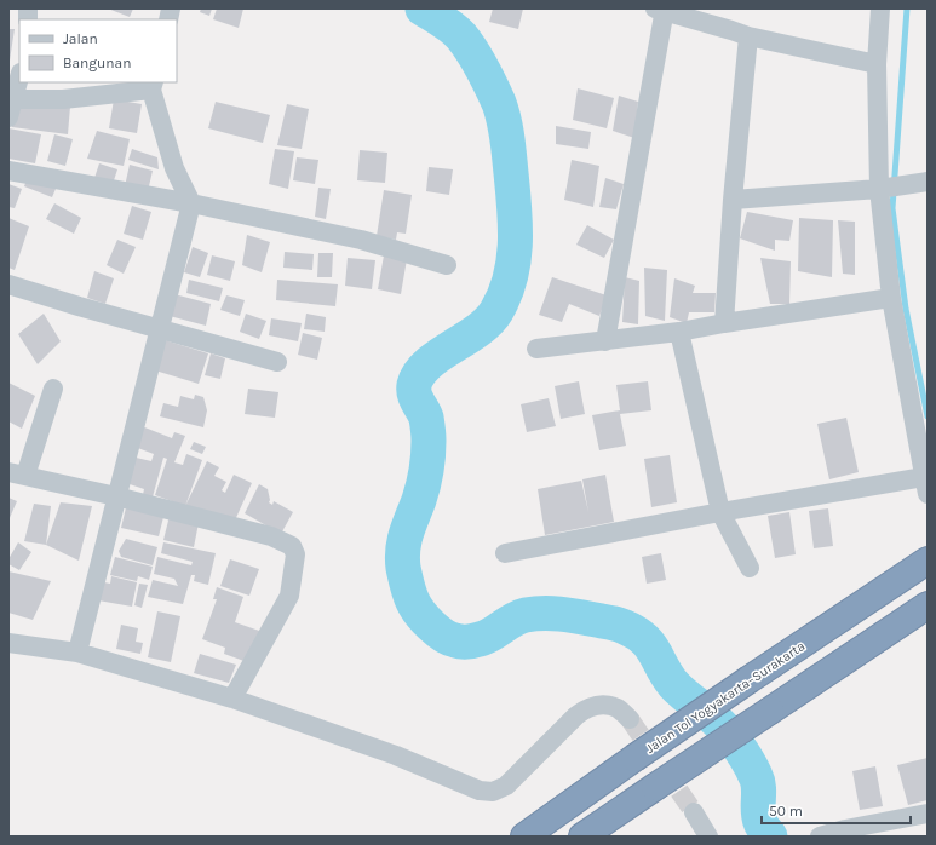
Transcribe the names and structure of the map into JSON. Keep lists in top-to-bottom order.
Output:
{
  "streets": {
    "highway": ["Jalan Tol Yogyakarta–Surakarta"]
  },
  "legend": ["Jalan", "Bangunan"],
  "scale_bar": "50 m"
}
